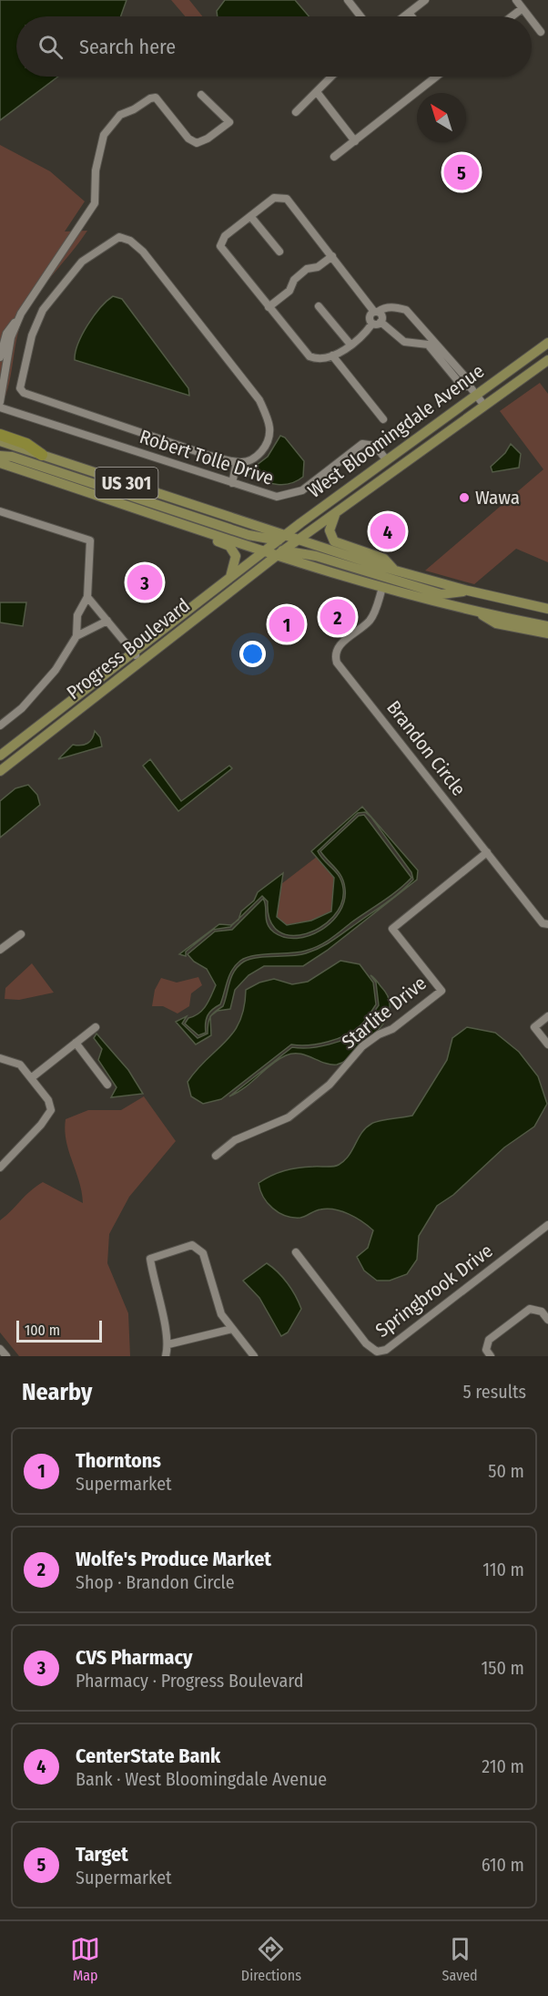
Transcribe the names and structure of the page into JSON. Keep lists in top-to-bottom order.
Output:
{
  "streets": {
    "main road": ["West Bloomingdale Avenue", "US 301", "Progress Boulevard"],
    "street": [
      "Robert Tolle Drive",
      "Brandon Circle",
      "Starlite Drive",
      "Springbrook Drive"
    ]
  },
  "crossings": [
    ["West Bloomingdale Avenue", "Robert Tolle Drive"],
    ["West Bloomingdale Avenue", "US 301"],
    ["West Bloomingdale Avenue", "Progress Boulevard"],
    ["US 301", "Progress Boulevard"],
    ["US 301", "Brandon Circle"],
    ["Brandon Circle", "Starlite Drive"]
  ],
  "places": ["Wawa"],
  "scale_bar": "100 m",
  "north": "top left",
  "page": {
    "search": "Search here",
    "pins": [
      "5",
      "4",
      "3",
      "2",
      "1"
    ],
    "scale": "100 m",
    "heading": ["Nearby", "5 results"],
    "list": [
      {
        "mark": "1",
        "name": "Thorntons",
        "note": "Supermarket",
        "value": "50 m"
      },
      {
        "mark": "2",
        "name": "Wolfe's Produce Market",
        "note": "Shop · Brandon Circle",
        "value": "110 m"
      },
      {
        "mark": "3",
        "name": "CVS Pharmacy",
        "note": "Pharmacy · Progress Boulevard",
        "value": "150 m"
      },
      {
        "mark": "4",
        "name": "CenterState Bank",
        "note": "Bank · West Bloomingdale Avenue",
        "value": "210 m"
      },
      {
        "mark": "5",
        "name": "Target",
        "note": "Supermarket",
        "value": "610 m"
      }
    ],
    "nav": ["Map", "Directions", "Saved"]
  }
}
